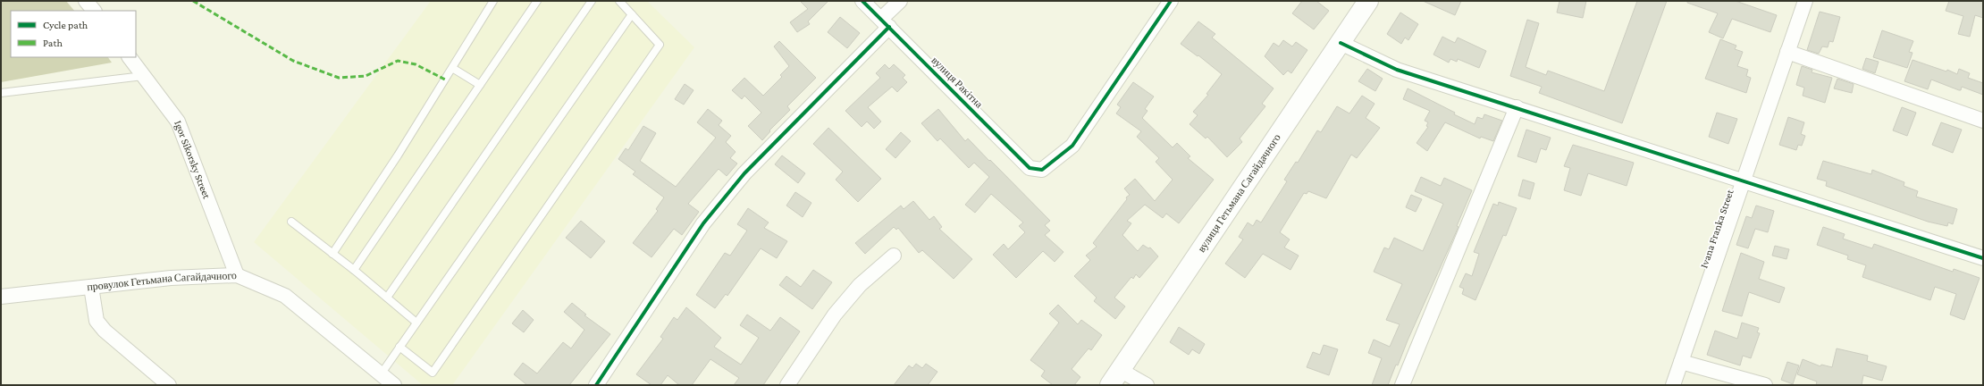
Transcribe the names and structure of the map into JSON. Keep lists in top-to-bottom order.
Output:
{
  "streets": {
    "main road": ["вулиця Гетьмана Сагайдачного"],
    "street": [
      "вулиця Ракітна",
      "Igor Sikorsky Street",
      "Ivana Franka Street",
      "провулок Гетьмана Сагайдачного"
    ]
  },
  "crossings": [
    ["Igor Sikorsky Street", "провулок Гетьмана Сагайдачного"]
  ],
  "legend": ["Cycle path", "Path"]
}
